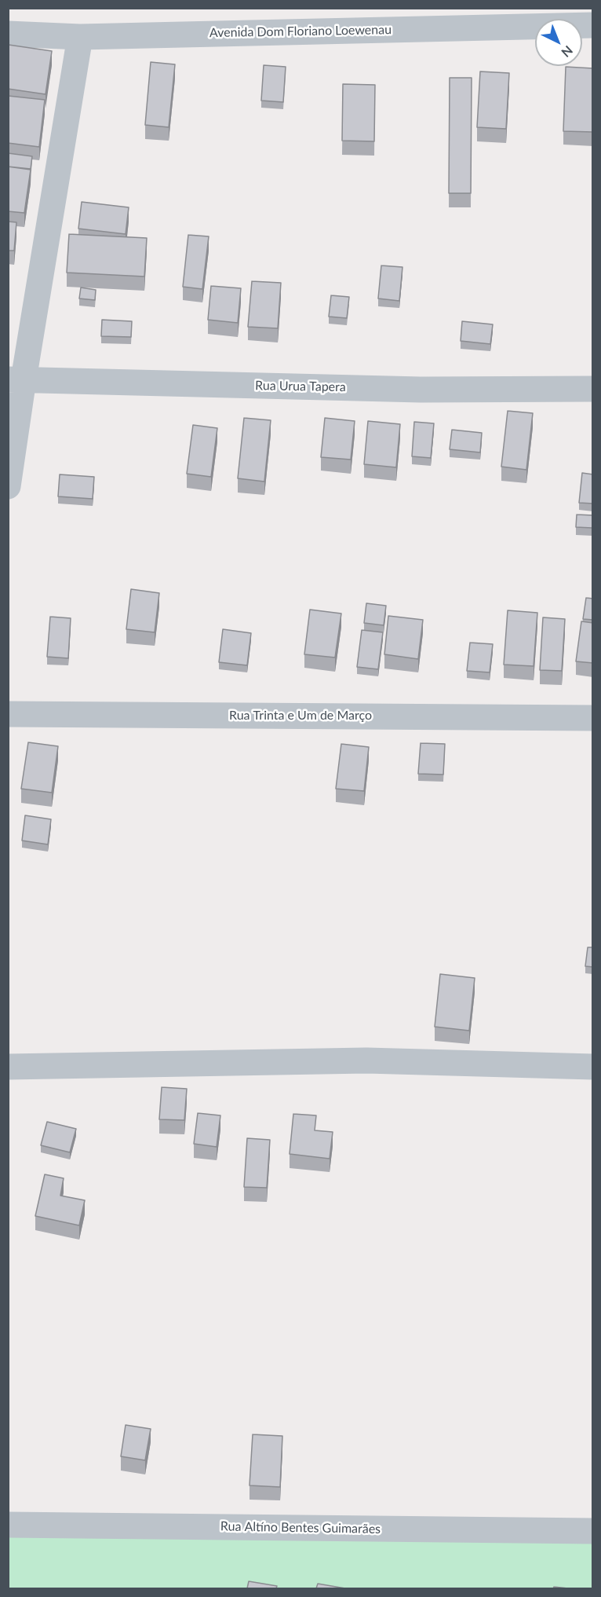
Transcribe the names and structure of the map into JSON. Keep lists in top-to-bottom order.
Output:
{
  "streets": {
    "street": [
      "Avenida Dom Floriano Loewenau",
      "Rua Urua Tapera",
      "Rua Trinta e Um de Março",
      "Rua Altíno Bentes Guimarães"
    ]
  },
  "north": "bottom right"
}
